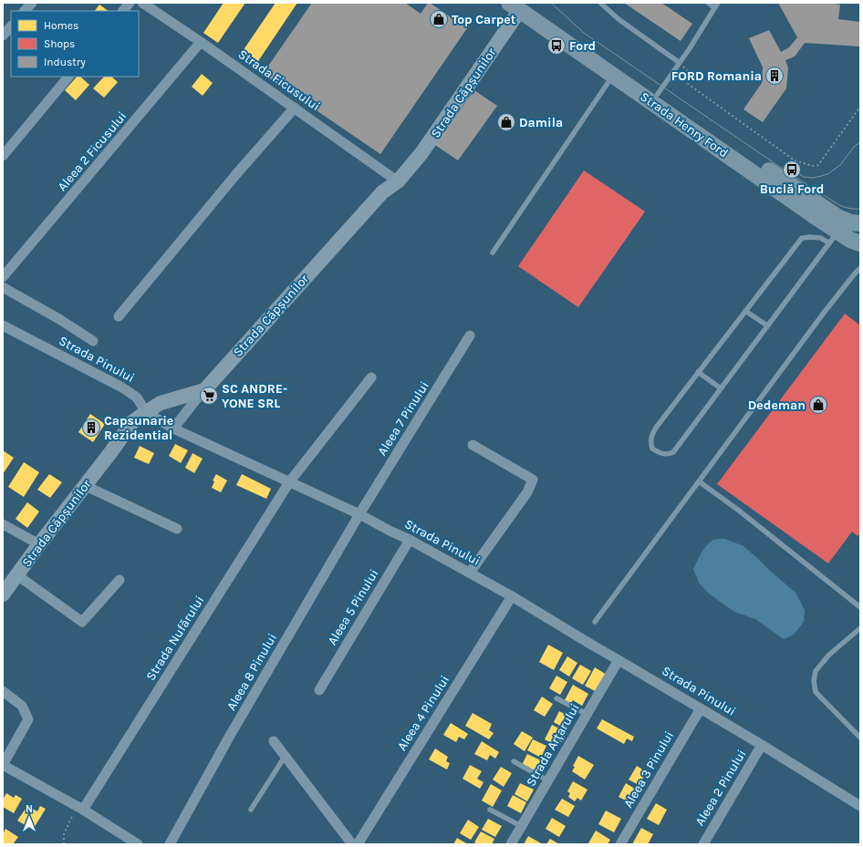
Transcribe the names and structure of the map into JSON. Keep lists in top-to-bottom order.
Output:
{
  "streets": {
    "main road": ["Strada Henry Ford"],
    "street": [
      "Strada Ficusului",
      "Strada Căpșunilor",
      "Aleea 2 Ficusului",
      "Strada Pinului",
      "Aleea 7 Pinului",
      "Aleea 5 Pinului",
      "Strada Nufărului",
      "Aleea 8 Pinului",
      "Aleea 4 Pinului",
      "Strada Arțarului",
      "Aleea 3 Pinului",
      "Aleea 2 Pinului"
    ]
  },
  "crossings": [
    ["Strada Ficusului", "Strada Căpșunilor"],
    ["Strada Ficusului", "Aleea 2 Ficusului"],
    ["Strada Căpșunilor", "Strada Henry Ford"],
    ["Strada Căpșunilor", "Strada Pinului"],
    ["Strada Pinului", "Aleea 7 Pinului"],
    ["Strada Pinului", "Aleea 5 Pinului"],
    ["Strada Pinului", "Strada Nufărului"],
    ["Strada Pinului", "Aleea 8 Pinului"],
    ["Strada Pinului", "Aleea 4 Pinului"],
    ["Strada Pinului", "Strada Arțarului"],
    ["Strada Pinului", "Aleea 3 Pinului"],
    ["Strada Pinului", "Aleea 2 Pinului"],
    ["Aleea 7 Pinului", "Aleea 8 Pinului"]
  ],
  "places": {
    "shop": ["Top Carpet", "Damila", "Dedeman"],
    "bus stop": ["Ford", "Buclă Ford"],
    "building": ["FORD Romania", "Capsunarie Rezidential"],
    "supermarket": ["SC ANDRE- YONE SRL"]
  },
  "legend": ["Homes", "Shops", "Industry"],
  "north": "top"
}
